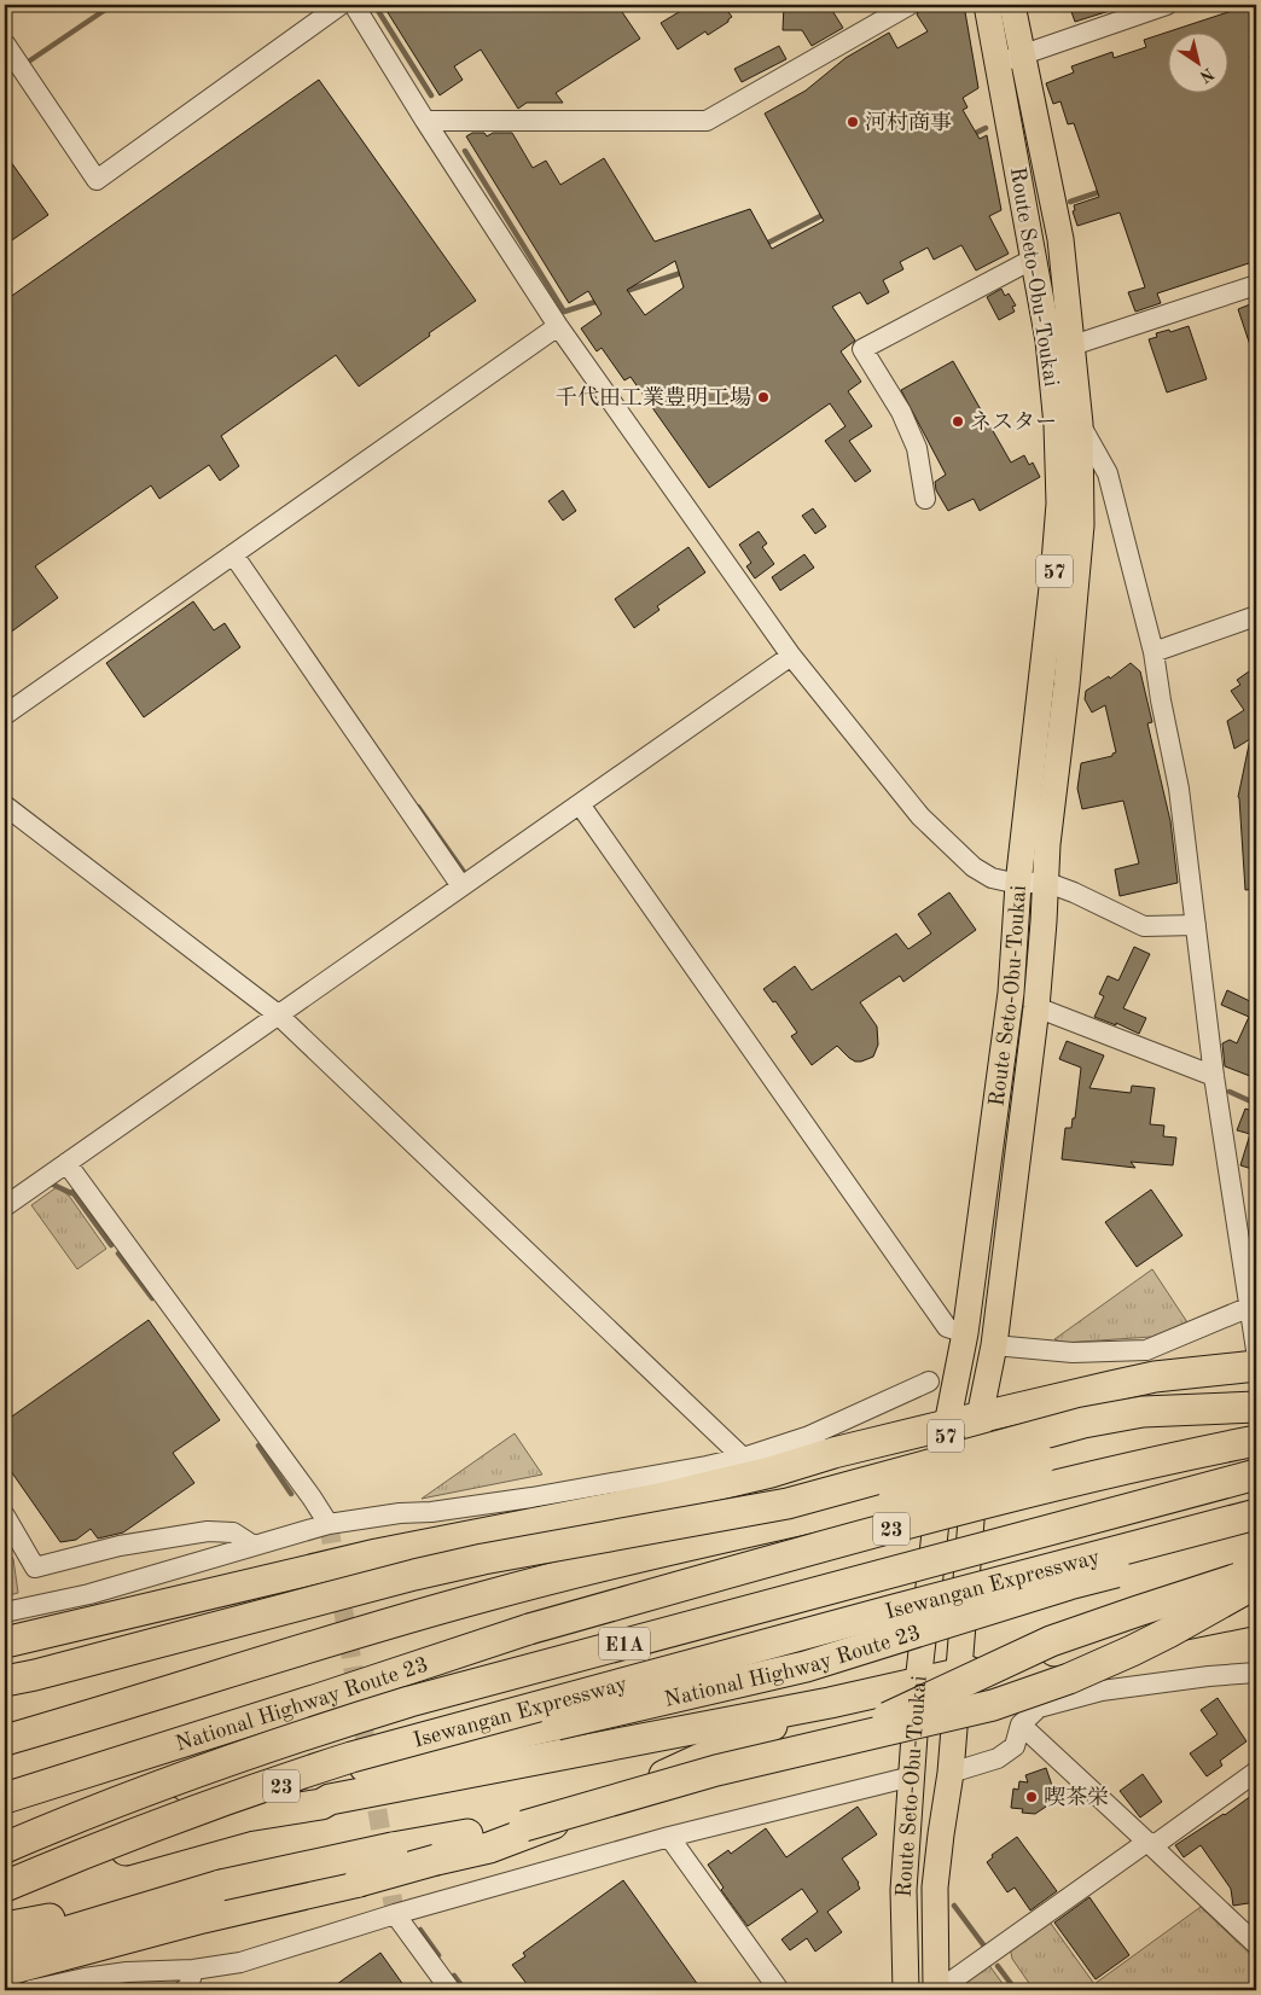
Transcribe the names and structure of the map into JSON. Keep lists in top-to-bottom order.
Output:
{
  "streets": {
    "highway": [
      "23",
      "Isewangan Expressway",
      "E1A",
      "National Highway Route 23"
    ],
    "main road": ["Route Seto-Obu-Toukai", "57"]
  },
  "crossings": [
    ["Route Seto-Obu-Toukai", "23"],
    ["23", "Isewangan Expressway"],
    ["23", "National Highway Route 23"],
    ["Isewangan Expressway", "National Highway Route 23"]
  ],
  "places": [
    "河村商事",
    "千代田工業豊明工場",
    "ネスター",
    "喫茶栄"
  ],
  "north": "bottom right"
}
